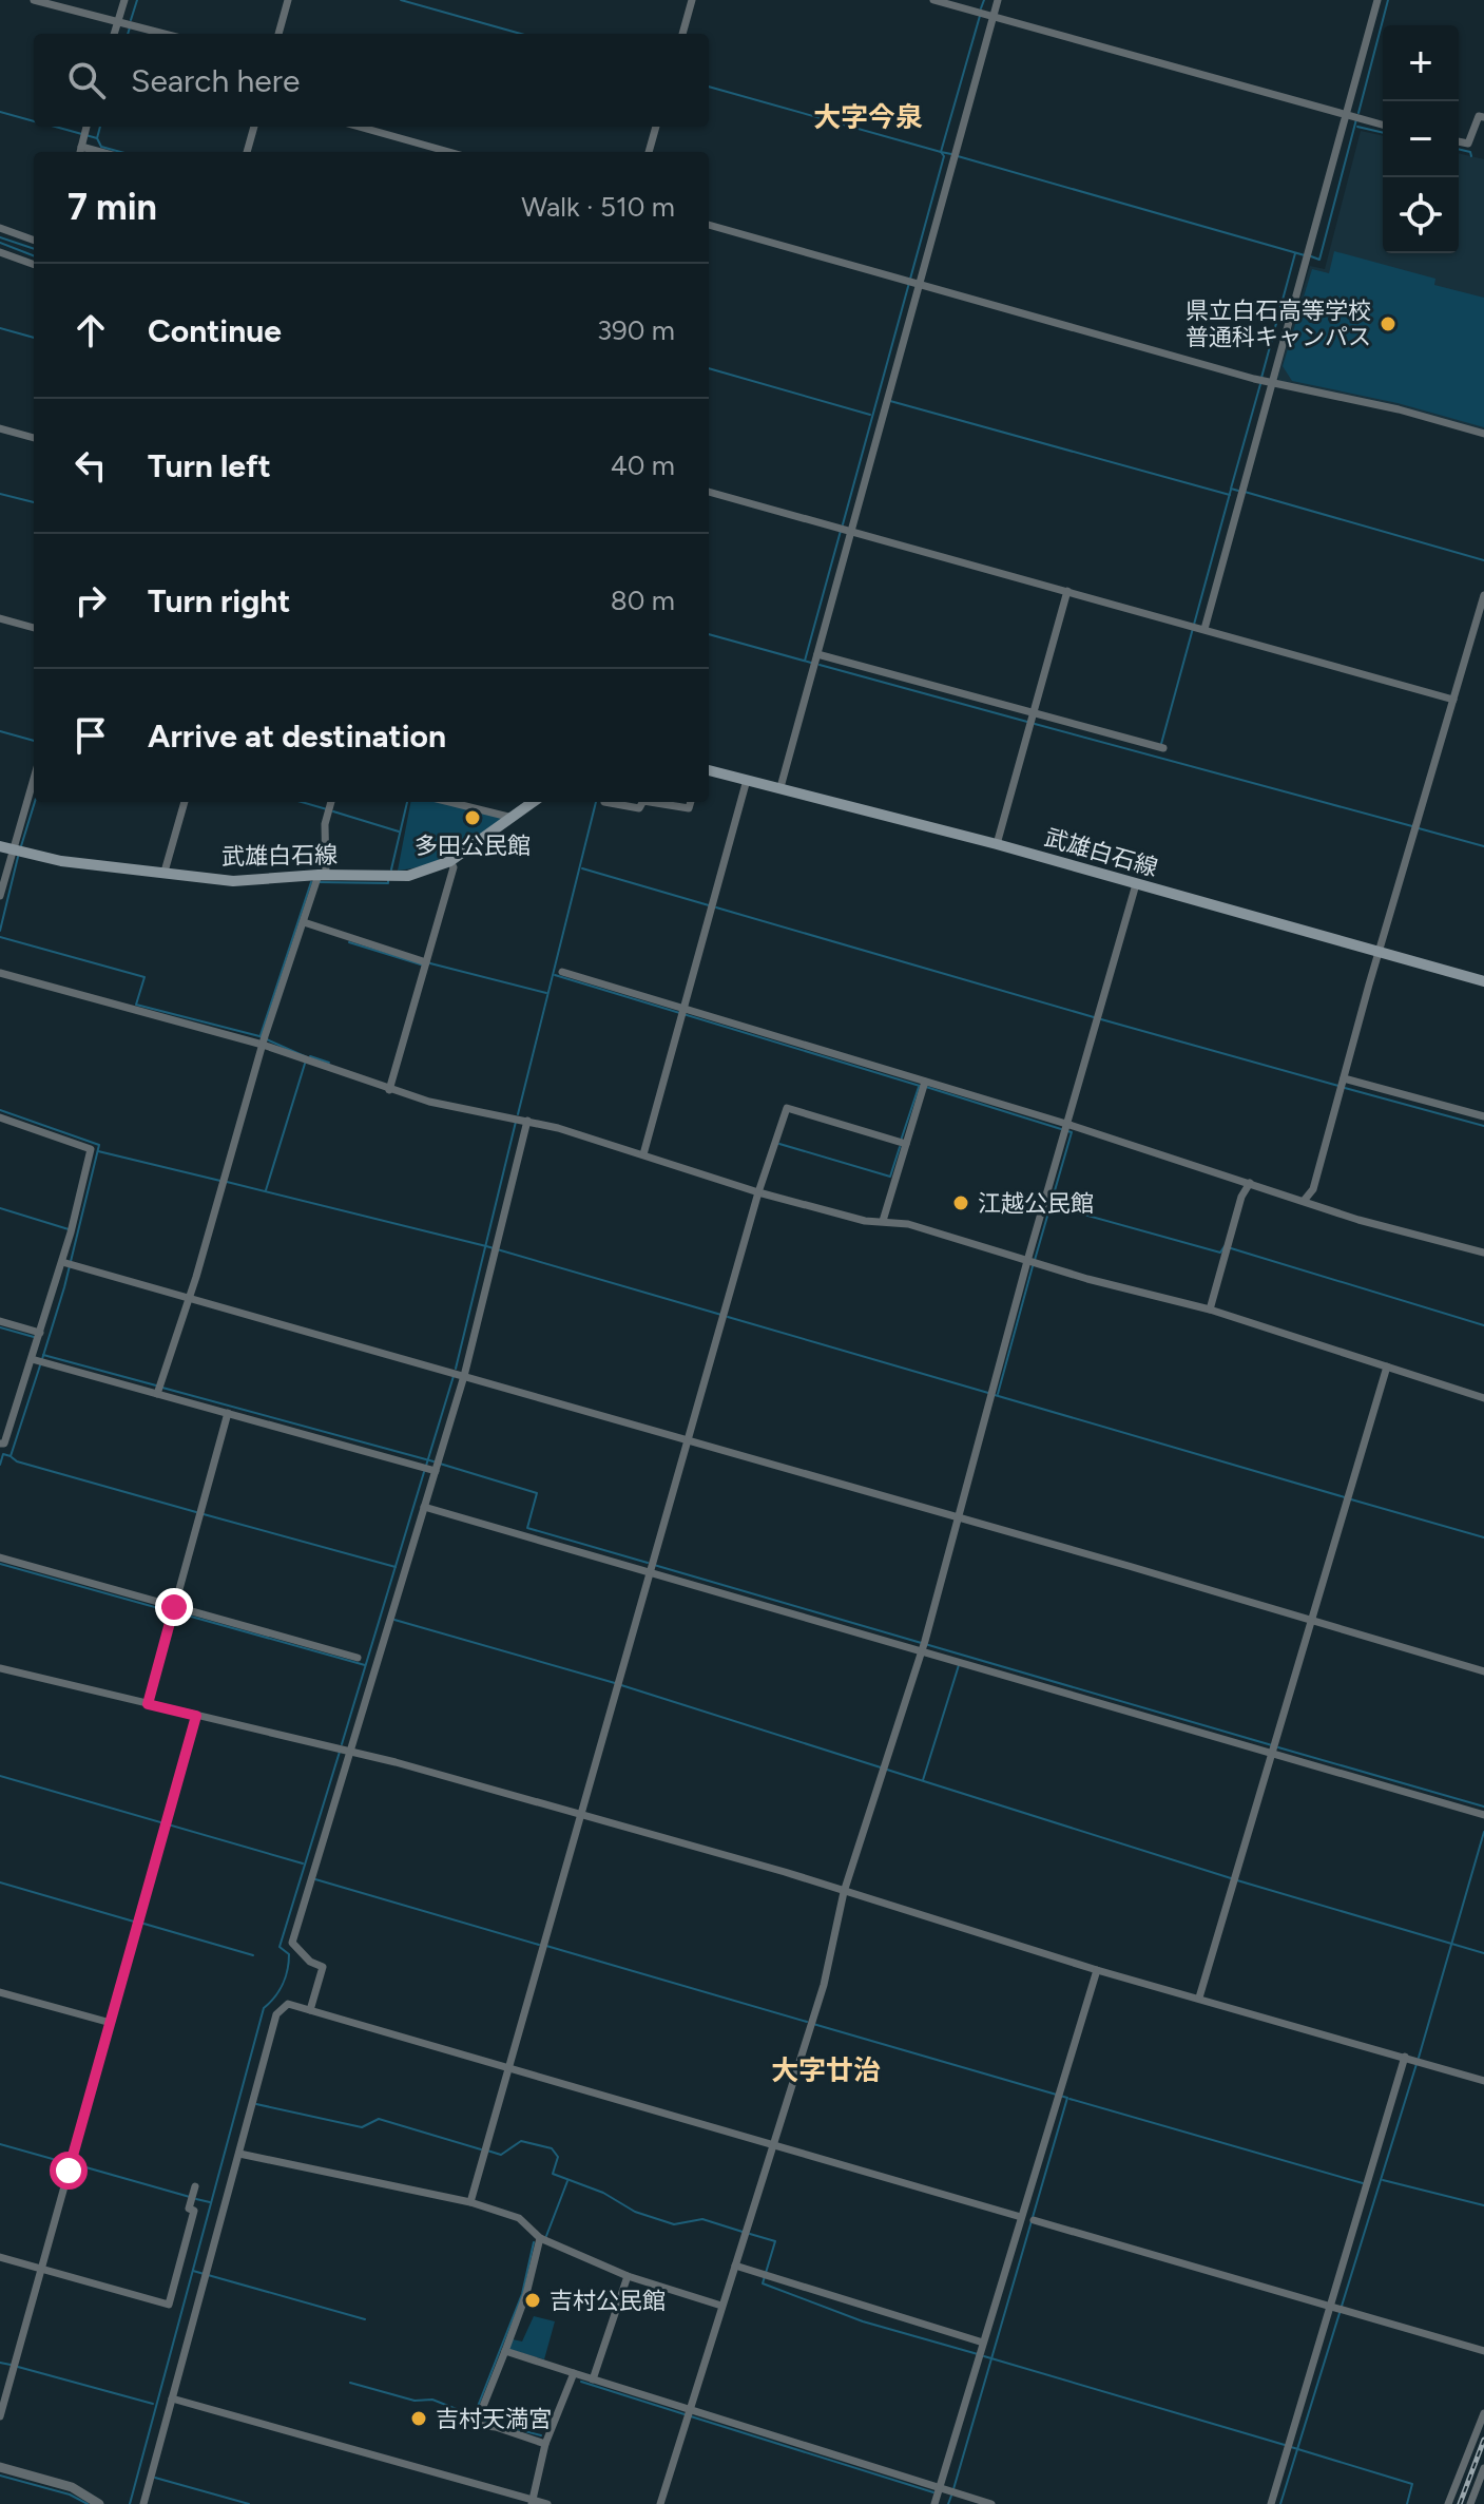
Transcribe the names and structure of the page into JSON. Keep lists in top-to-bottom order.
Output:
{
  "streets": {
    "main road": ["武雄白石線"]
  },
  "districts": ["大字今泉", "大字廿治"],
  "places": [
    "県立白石高等学校 普通科キャンパス",
    "多田公民館",
    "江越公民館",
    "吉村公民館",
    "吉村天満宮"
  ],
  "page": {
    "map_buttons": ["+", "−"],
    "search": "Search here",
    "heading": ["7 min", "Walk · 510 m"],
    "list": [
      ["Continue", "390 m"],
      ["Turn left", "40 m"],
      ["Turn right", "80 m"],
      "Arrive at destination"
    ]
  }
}
